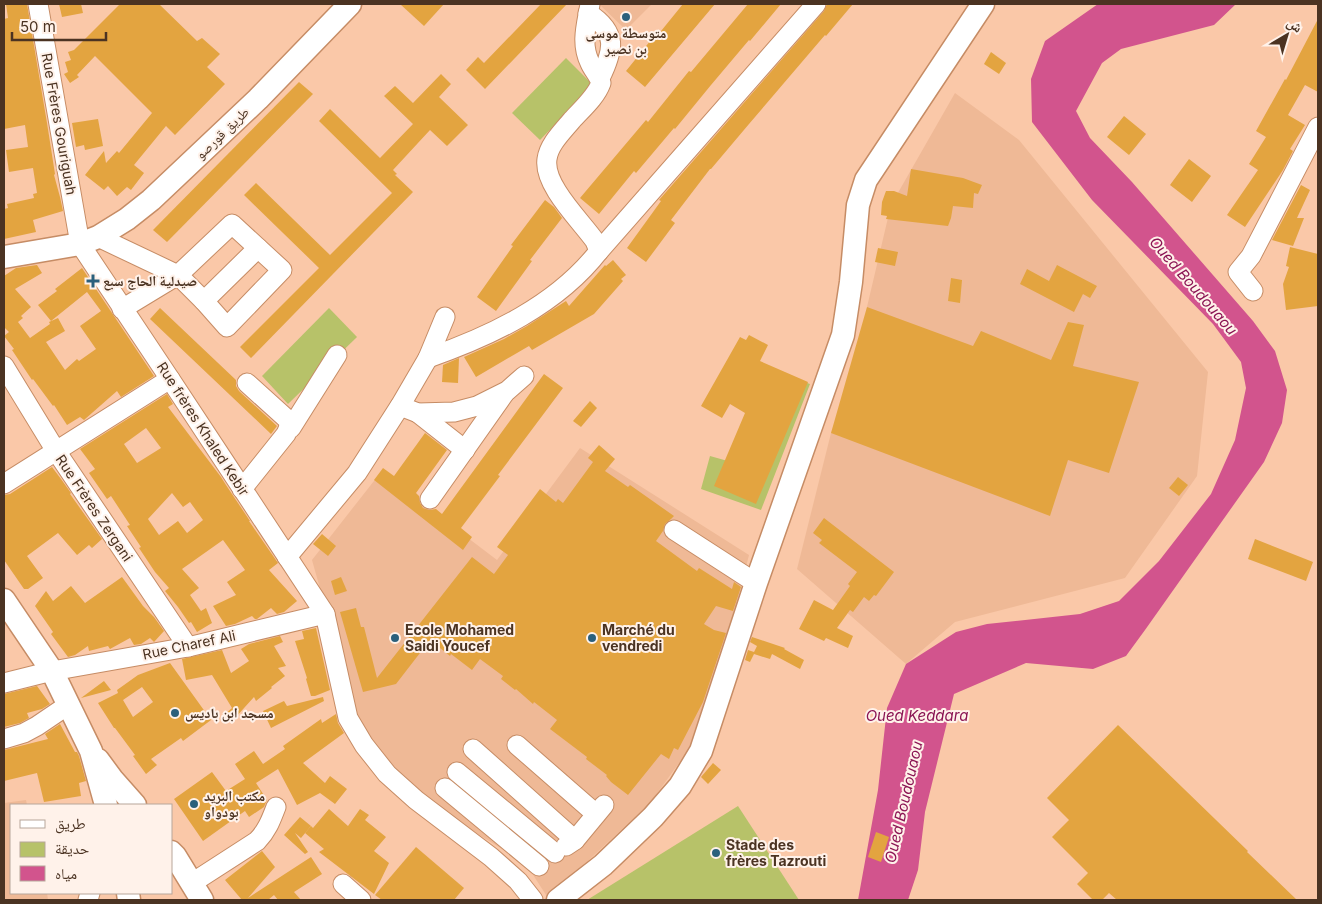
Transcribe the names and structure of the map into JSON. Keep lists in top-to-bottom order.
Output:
{
  "streets": {
    "main road": ["طريق قورصو"],
    "street": [
      "Rue Frères Gouriguah",
      "Rue frères Khaled Kebir",
      "Rue Frères Zergani",
      "Rue Charef Ali"
    ]
  },
  "crossings": [
    ["Rue Frères Gouriguah", "طريق قورصو"],
    ["Rue Frères Gouriguah", "Rue frères Khaled Kebir"],
    ["طريق قورصو", "Rue frères Khaled Kebir"],
    ["Rue frères Khaled Kebir", "Rue Charef Ali"],
    ["Rue Frères Zergani", "Rue Charef Ali"]
  ],
  "water": ["Oued Boudouaou", "Oued Keddara"],
  "places": {
    "other": [
      "متوسطة موسى بن نصير",
      "Ecole Mohamed Saidi Youcef",
      "Marché du vendredi",
      "مسجد ابن باديس",
      "مكتب البريد بودواو",
      "Stade des frères Tazrouti"
    ],
    "health": ["صيدلية الحاج سبع"]
  },
  "legend": ["طريق", "حديقة", "مياه"],
  "scale_bar": "50 m",
  "north": "top right"
}
